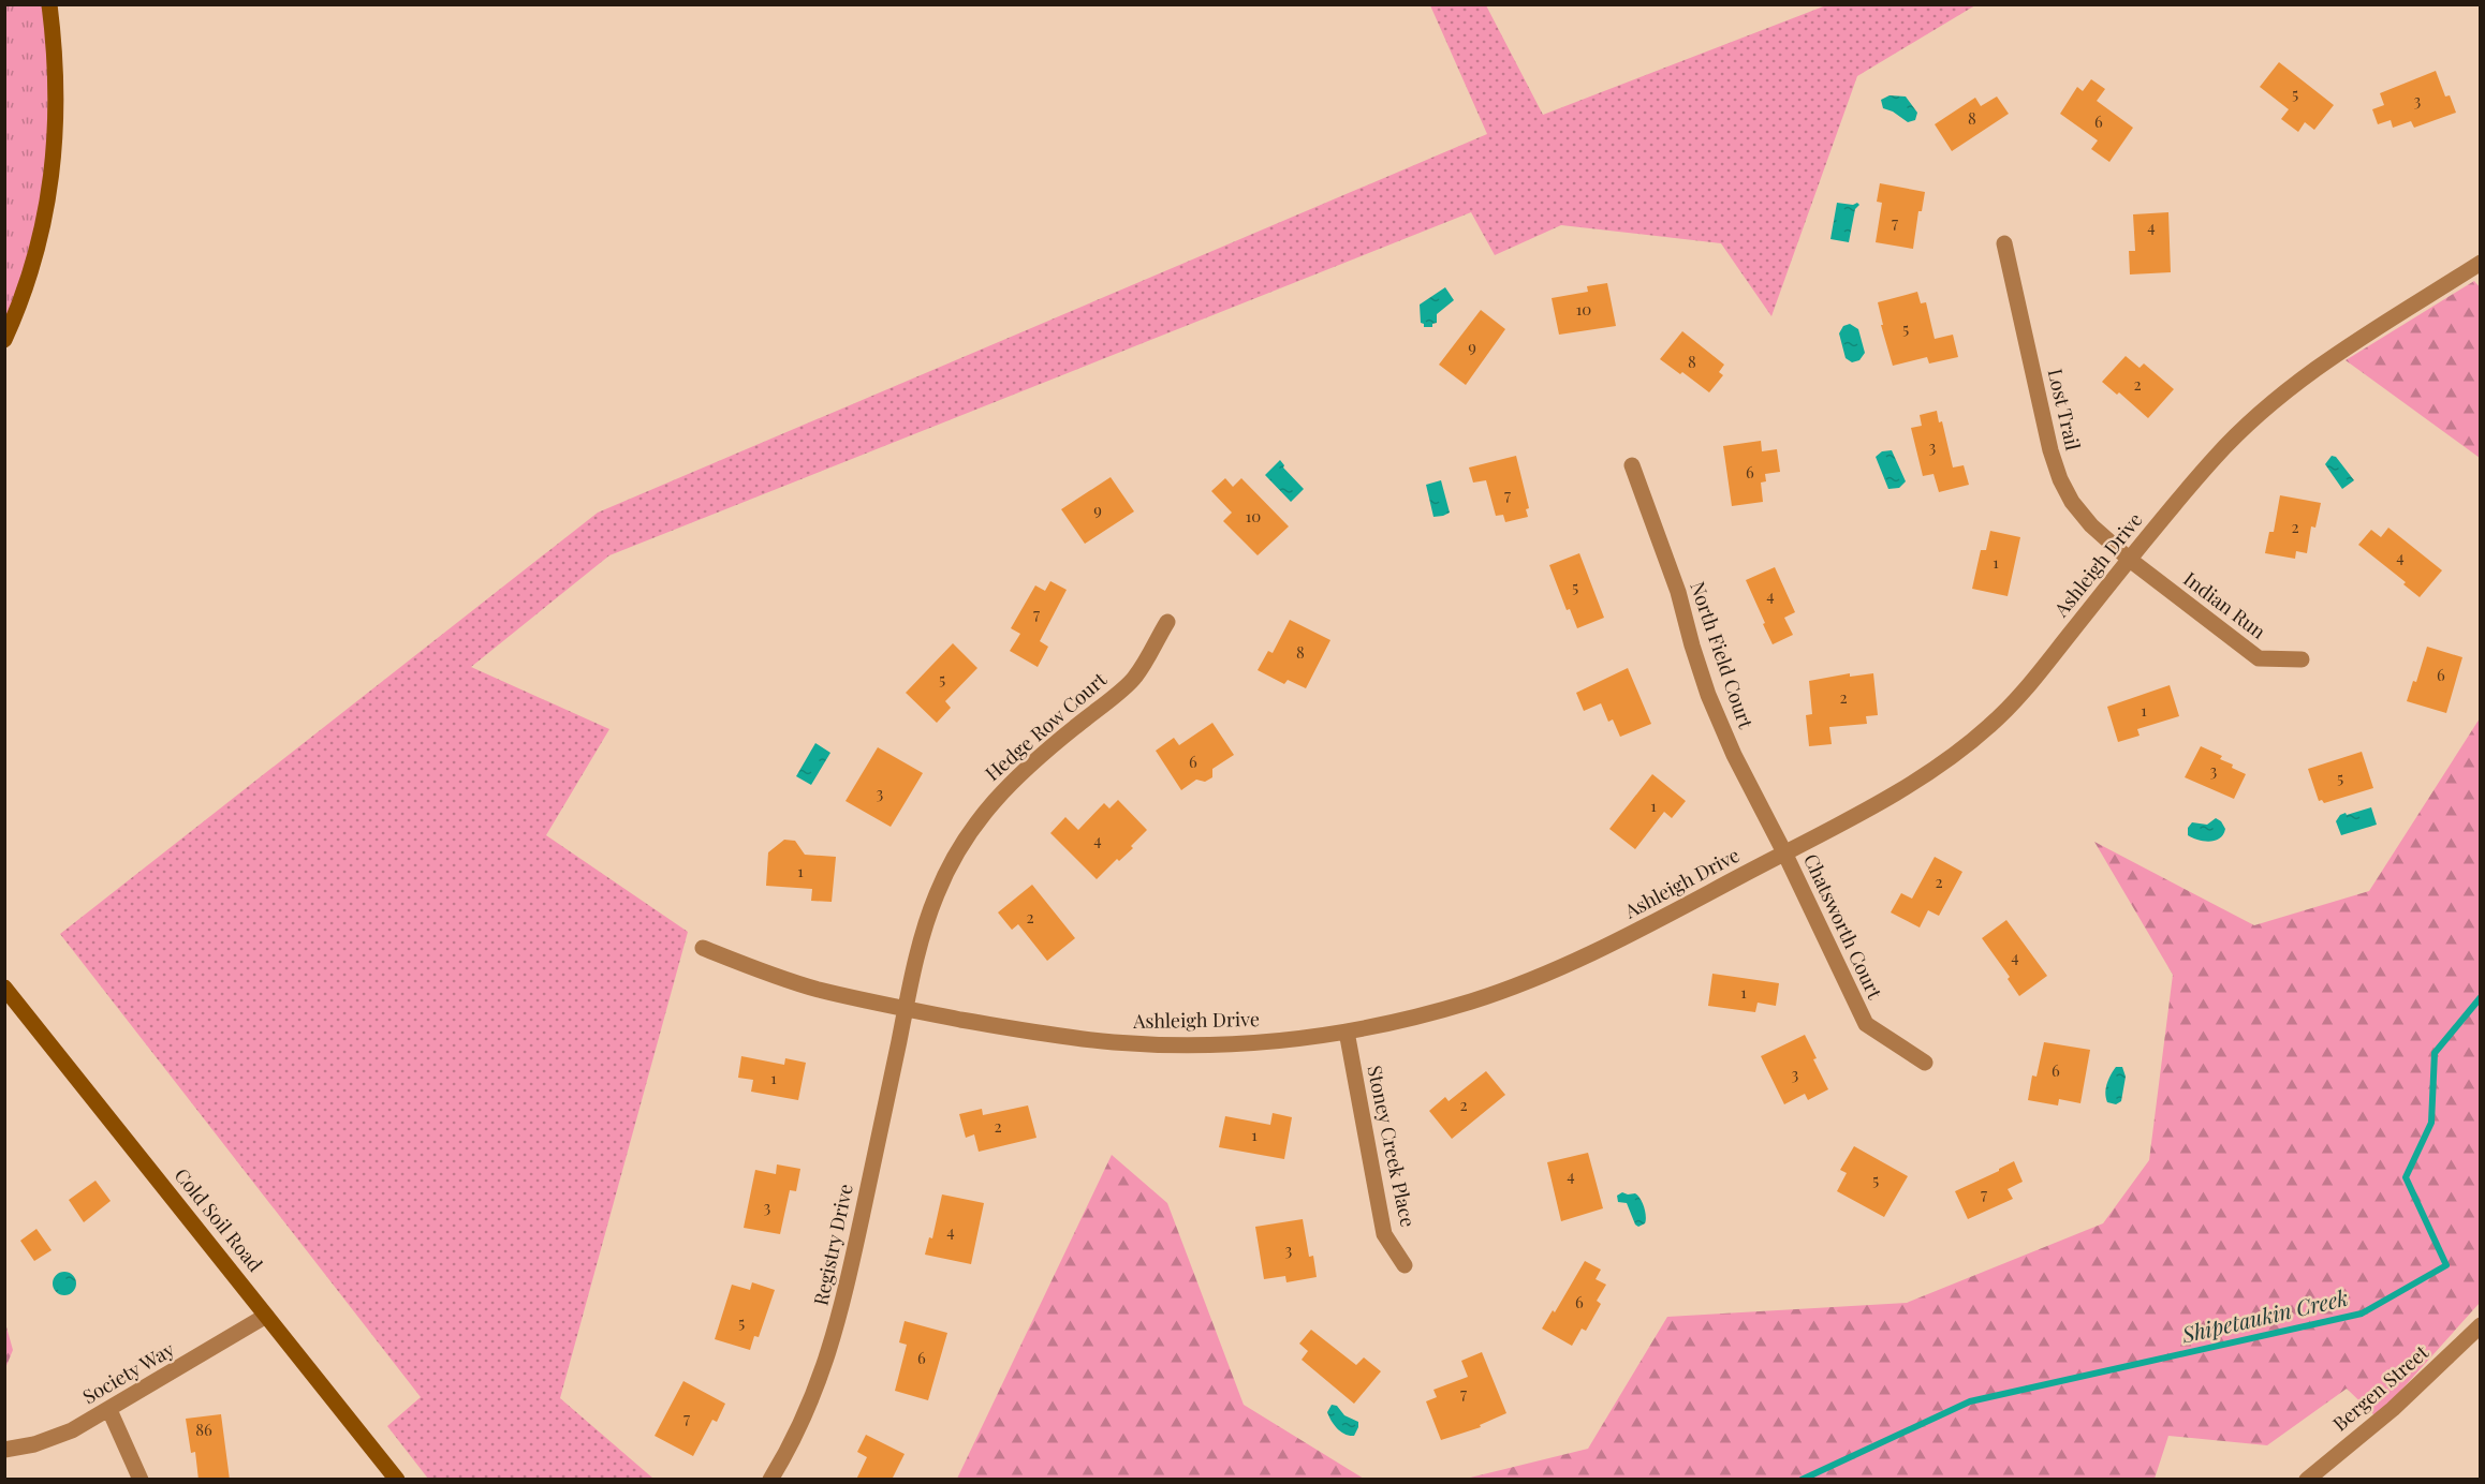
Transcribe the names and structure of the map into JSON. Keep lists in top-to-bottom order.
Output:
{
  "streets": {
    "street": [
      "Lost Trail",
      "Ashleigh Drive",
      "Indian Run",
      "North Field Court",
      "Hedge Row Court",
      "Chatsworth Court",
      "Stoney Creek Place",
      "Cold Soil Road",
      "Registry Drive",
      "Society Way",
      "Bergen Street"
    ]
  },
  "crossings": [
    ["Lost Trail", "Ashleigh Drive"],
    ["Lost Trail", "Indian Run"],
    ["Ashleigh Drive", "Indian Run"],
    ["Ashleigh Drive", "North Field Court"],
    ["Ashleigh Drive", "Hedge Row Court"],
    ["Ashleigh Drive", "Chatsworth Court"],
    ["Ashleigh Drive", "Stoney Creek Place"],
    ["Ashleigh Drive", "Registry Drive"],
    ["North Field Court", "Chatsworth Court"],
    ["Hedge Row Court", "Registry Drive"],
    ["Cold Soil Road", "Society Way"]
  ],
  "water": ["Shipetaukin Creek"],
  "house_numbers": [
    "5",
    "3",
    "8",
    "6",
    "7",
    "4",
    "10",
    "5",
    "9",
    "8",
    "2",
    "3",
    "6",
    "7",
    "9",
    "10",
    "2",
    "4",
    "1",
    "5",
    "4",
    "7",
    "8",
    "6",
    "5",
    "2",
    "1",
    "6",
    "3",
    "5",
    "3",
    "1",
    "4",
    "1",
    "2",
    "2",
    "4",
    "1",
    "6",
    "3",
    "1",
    "2",
    "2",
    "1",
    "4",
    "5",
    "7",
    "3",
    "4",
    "3",
    "6",
    "5",
    "6",
    "7",
    "7",
    "86"
  ]
}
